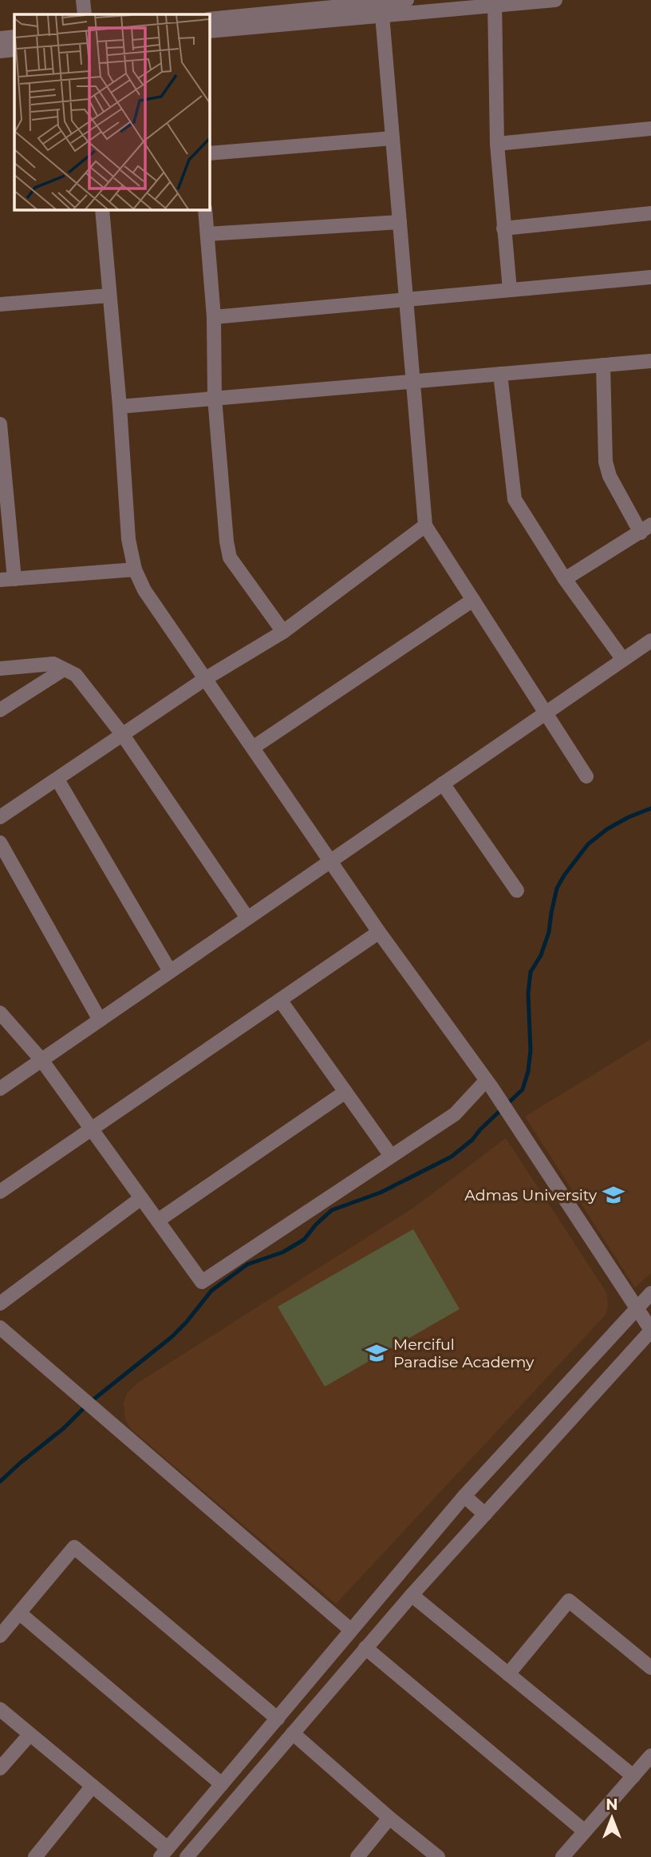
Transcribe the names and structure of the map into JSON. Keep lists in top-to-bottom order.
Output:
{
  "places": {
    "school or university": ["Admas University", "Merciful Paradise Academy"]
  },
  "north": "top"
}
